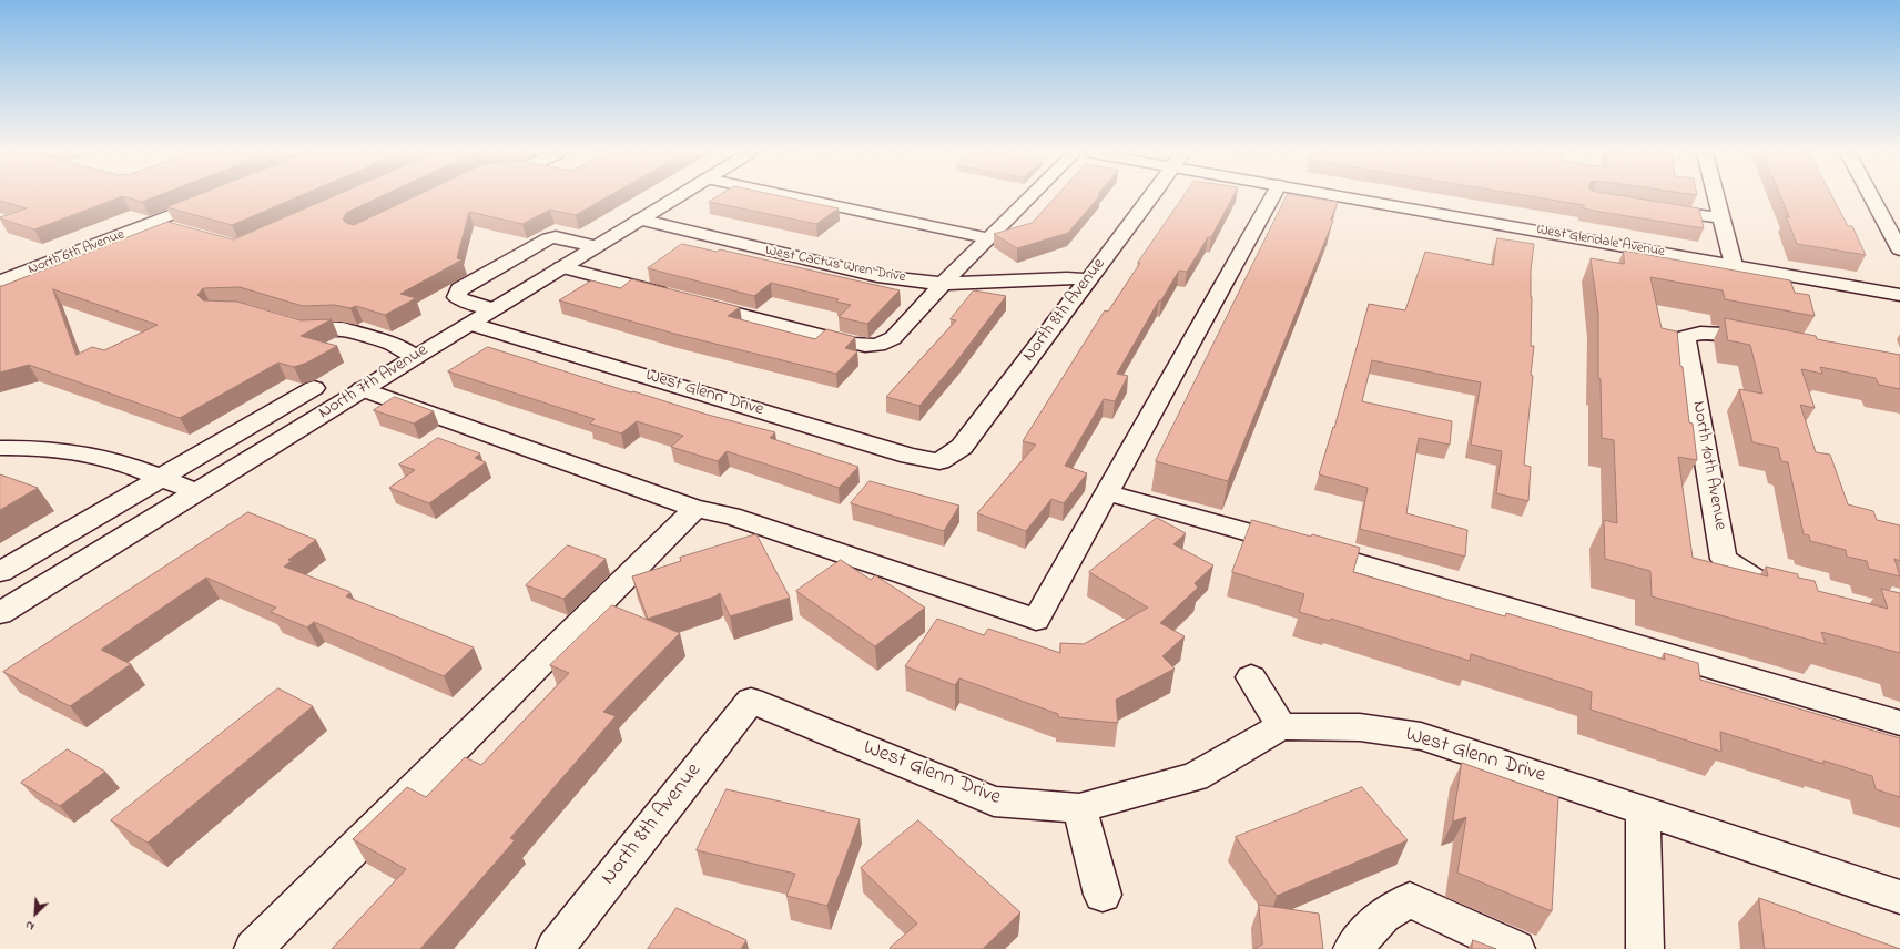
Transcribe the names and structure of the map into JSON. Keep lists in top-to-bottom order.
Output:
{
  "streets": {
    "street": [
      "West Glendale Avenue",
      "North 6th Avenue",
      "West Cactus Wren Drive",
      "North 8th Avenue",
      "North 7th Avenue",
      "West Glenn Drive",
      "North 10th Avenue"
    ]
  },
  "crossings": [
    ["West Cactus Wren Drive", "North 8th Avenue"],
    ["West Cactus Wren Drive", "North 7th Avenue"],
    ["North 8th Avenue", "West Glenn Drive"],
    ["North 7th Avenue", "West Glenn Drive"]
  ],
  "north": "bottom left"
}
